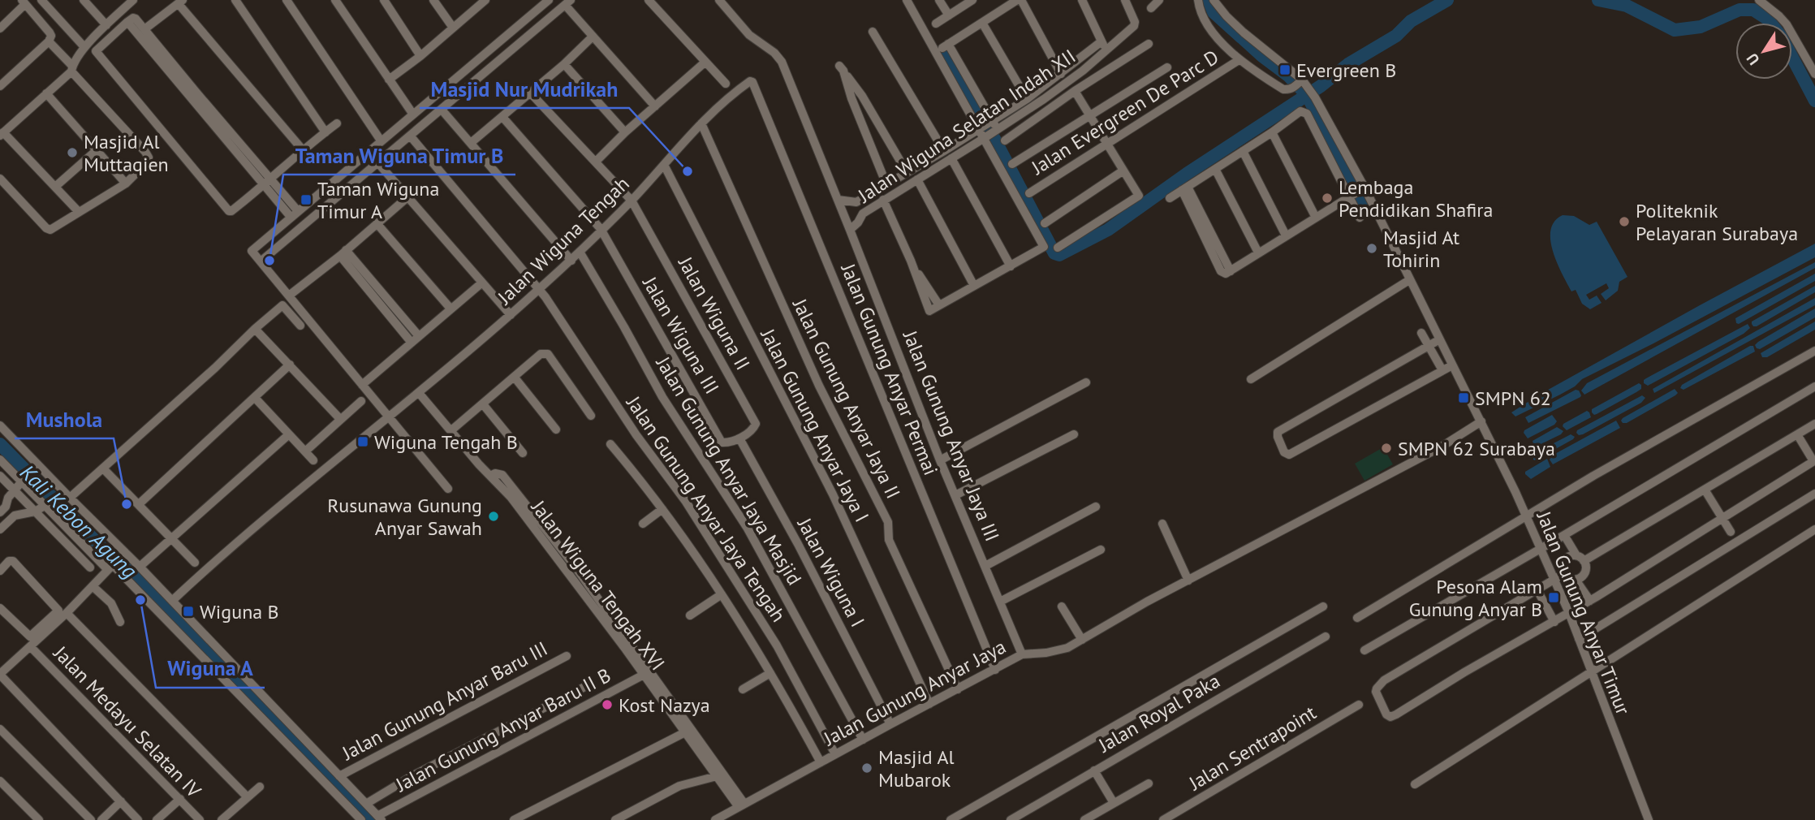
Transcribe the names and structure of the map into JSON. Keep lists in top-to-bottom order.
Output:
{
  "streets": {
    "street": [
      "Jalan Evergreen De Parc D",
      "Jalan Wiguna Selatan Indah XII",
      "Jalan Wiguna Tengah",
      "Jalan Wiguna II",
      "Jalan Wiguna III",
      "Jalan Gunung Anyar Permai",
      "Jalan Gunung Anyar Jaya II",
      "Jalan Gunung Anyar Jaya I",
      "Jalan Gunung Anyar Jaya III",
      "Jalan Gunung Anyar Jaya Masjid",
      "Jalan Gunung Anyar Jaya Tengah",
      "Jalan Wiguna I",
      "Jalan Wiguna Tengah XVI",
      "Jalan Gunung Anyar Timur",
      "Jalan Gunung Anyar Jaya",
      "Jalan Gunung Anyar Baru III",
      "Jalan Royal Paka",
      "Jalan Medayu Selatan IV",
      "Jalan Gunung Anyar Baru II B",
      "Jalan Sentrapoint"
    ]
  },
  "crossings": [
    ["Jalan Wiguna Selatan Indah XII", "Jalan Gunung Anyar Jaya III"],
    ["Jalan Wiguna Tengah", "Jalan Wiguna II"],
    ["Jalan Wiguna Tengah", "Jalan Wiguna III"],
    ["Jalan Wiguna Tengah", "Jalan Gunung Anyar Permai"],
    ["Jalan Wiguna Tengah", "Jalan Gunung Anyar Jaya II"],
    ["Jalan Wiguna Tengah", "Jalan Gunung Anyar Jaya I"],
    ["Jalan Wiguna Tengah", "Jalan Gunung Anyar Jaya Masjid"],
    ["Jalan Wiguna Tengah", "Jalan Gunung Anyar Jaya Tengah"],
    ["Jalan Wiguna Tengah", "Jalan Wiguna Tengah XVI"],
    ["Jalan Wiguna II", "Jalan Wiguna III"],
    ["Jalan Wiguna II", "Jalan Wiguna I"],
    ["Jalan Wiguna III", "Jalan Wiguna I"],
    ["Jalan Gunung Anyar Permai", "Jalan Gunung Anyar Jaya"],
    ["Jalan Gunung Anyar Jaya II", "Jalan Gunung Anyar Jaya"],
    ["Jalan Gunung Anyar Jaya I", "Jalan Gunung Anyar Jaya"],
    ["Jalan Gunung Anyar Jaya III", "Jalan Gunung Anyar Jaya"],
    ["Jalan Gunung Anyar Jaya Masjid", "Jalan Gunung Anyar Jaya"],
    ["Jalan Gunung Anyar Jaya Tengah", "Jalan Gunung Anyar Jaya"],
    ["Jalan Wiguna I", "Jalan Gunung Anyar Jaya"],
    ["Jalan Wiguna Tengah XVI", "Jalan Gunung Anyar Jaya"],
    ["Jalan Wiguna Tengah XVI", "Jalan Gunung Anyar Baru II B"],
    ["Jalan Gunung Anyar Timur", "Jalan Gunung Anyar Jaya"]
  ],
  "water": ["Kali Kebon Agung"],
  "places": {
    "transit": [
      "Evergreen B",
      "Taman Wiguna Timur A",
      "SMPN 62",
      "Wiguna Tengah B",
      "Pesona Alam Gunung Anyar B",
      "Wiguna B"
    ],
    "other": [
      "Masjid Al Muttaqien",
      "Masjid Nur Mudrikah",
      "Lembaga Pendidikan Shafira",
      "Politeknik Pelayaran Surabaya",
      "Masjid At Tohirin",
      "Taman Wiguna Timur B",
      "SMPN 62 Surabaya",
      "Mushola",
      "Rusunawa Gunung Anyar Sawah",
      "Wiguna A",
      "Kost Nazya",
      "Masjid Al Mubarok"
    ]
  },
  "north": "bottom left"
}
